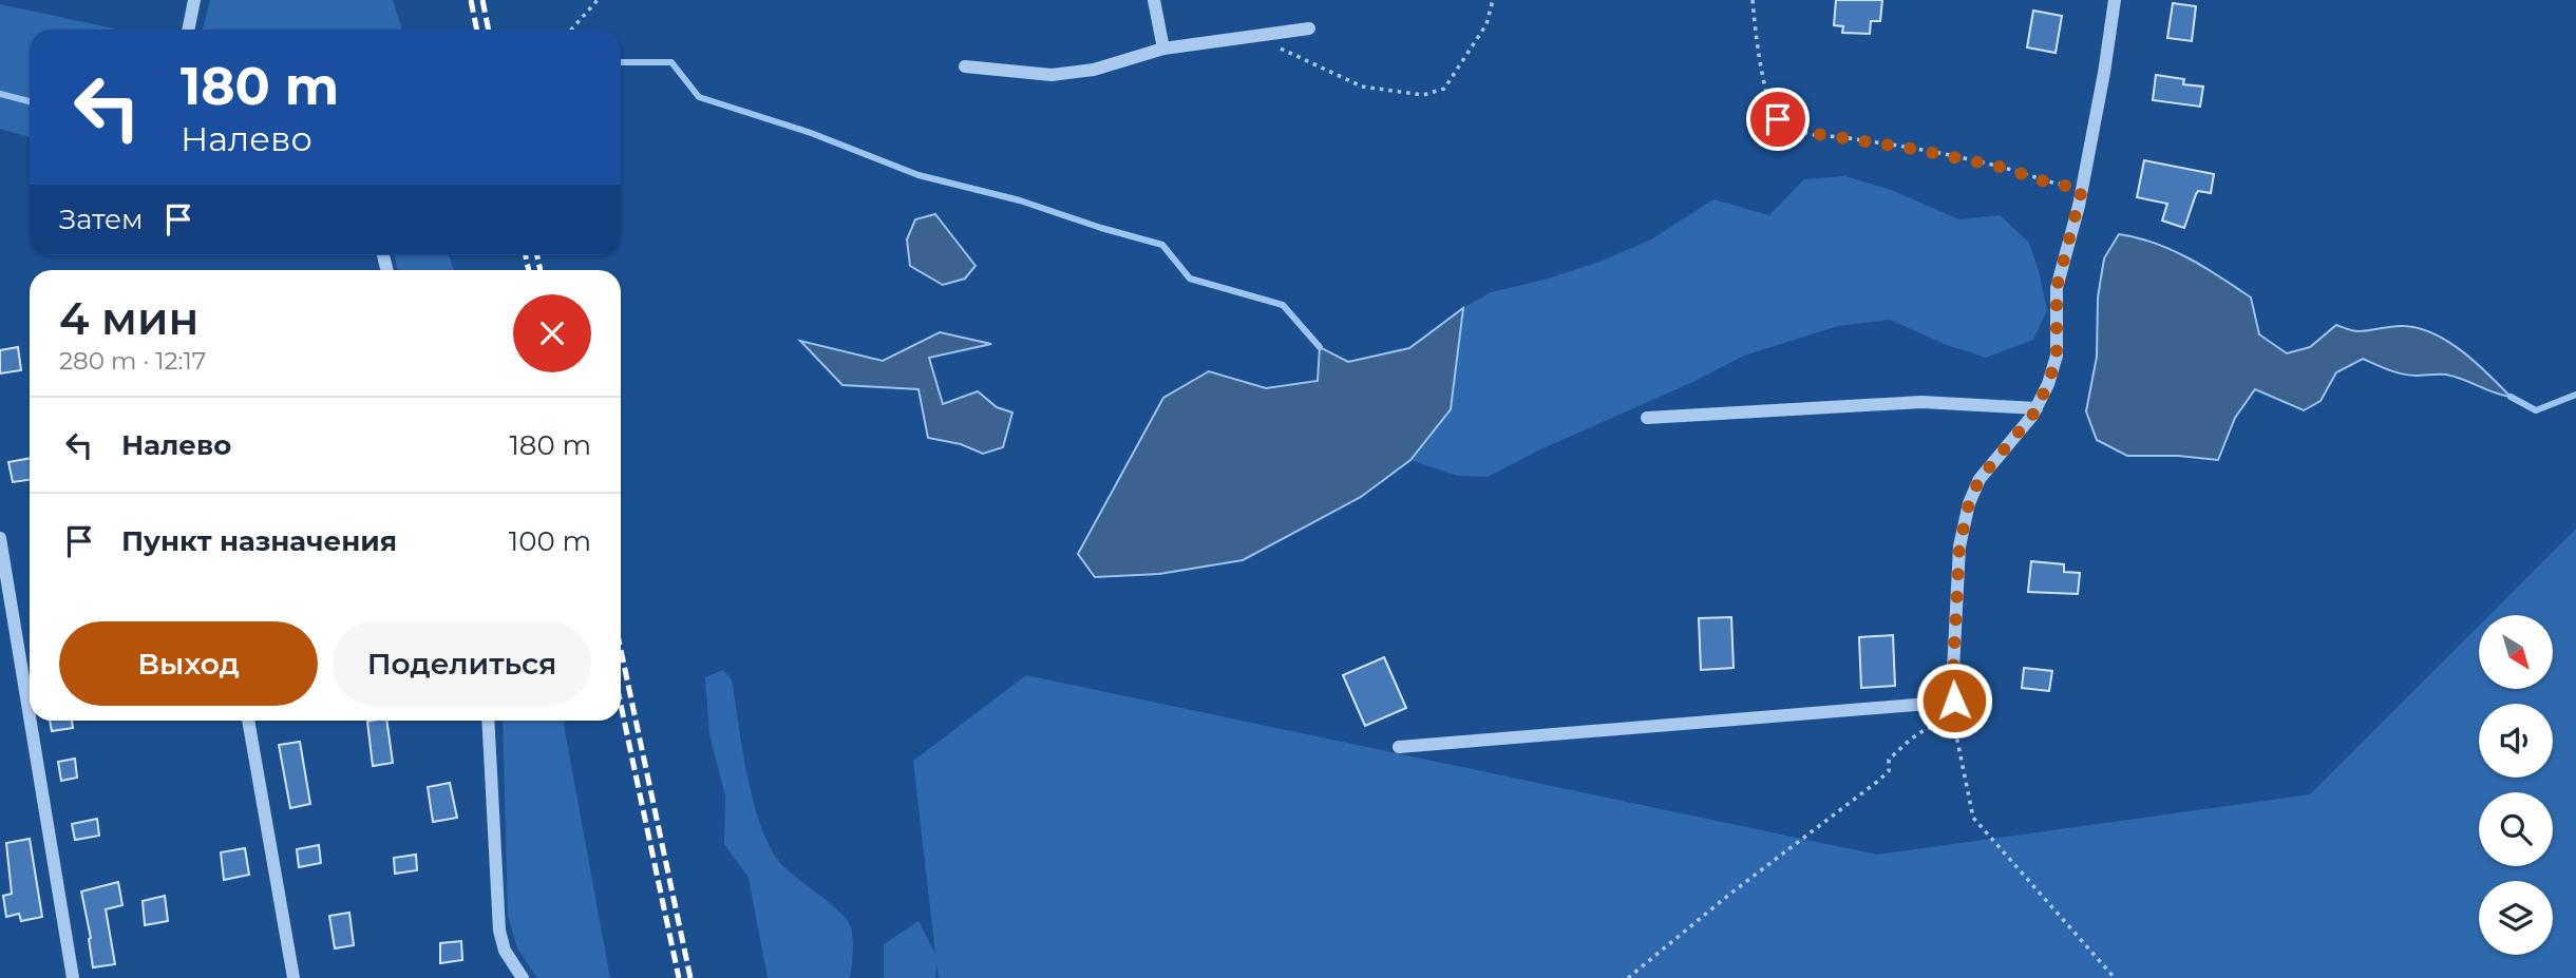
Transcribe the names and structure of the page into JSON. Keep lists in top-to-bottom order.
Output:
{
  "north": "bottom right",
  "page": {
    "turn": ["180 m", "Налево"],
    "then": "Затем",
    "heading": ["4 мин", "280 m · 12:17"],
    "list": [
      {
        "name": "Налево",
        "value": "180 m"
      },
      {
        "name": "Пункт назначения",
        "value": "100 m"
      }
    ],
    "buttons": ["Выход", "Поделиться"]
  }
}
